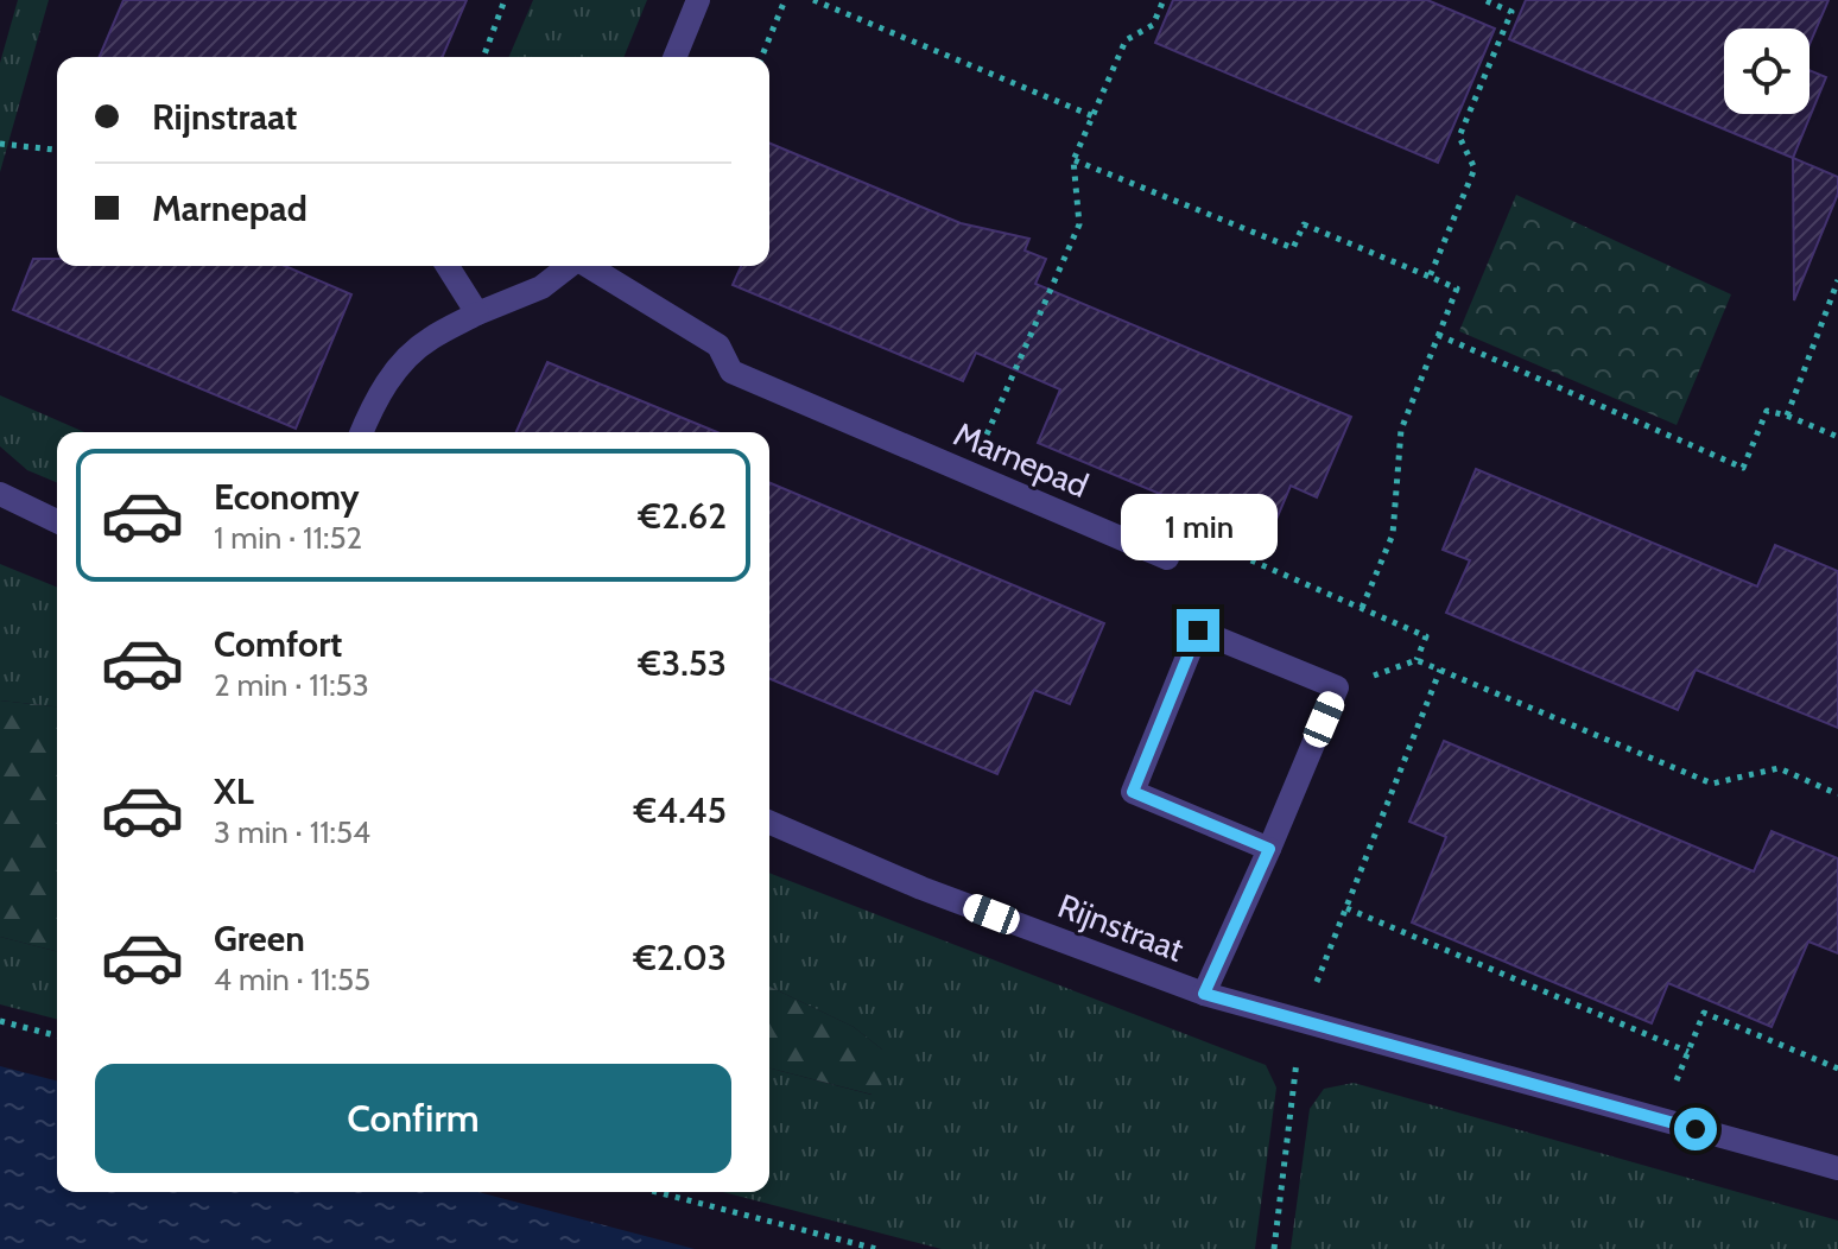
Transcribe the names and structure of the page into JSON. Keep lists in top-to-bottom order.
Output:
{
  "streets": {
    "street": ["Marnepad", "Rijnstraat"]
  },
  "page": {
    "banner": ["Rijnstraat", "Marnepad"],
    "list": [
      {
        "name": "Economy",
        "note": "1 min · 11:52",
        "value": "€2.62"
      },
      {
        "name": "Comfort",
        "note": "2 min · 11:53",
        "value": "€3.53"
      },
      {
        "name": "XL",
        "note": "3 min · 11:54",
        "value": "€4.45"
      },
      {
        "name": "Green",
        "note": "4 min · 11:55",
        "value": "€2.03"
      }
    ],
    "bubble": "1 min",
    "buttons": "Confirm"
  }
}
